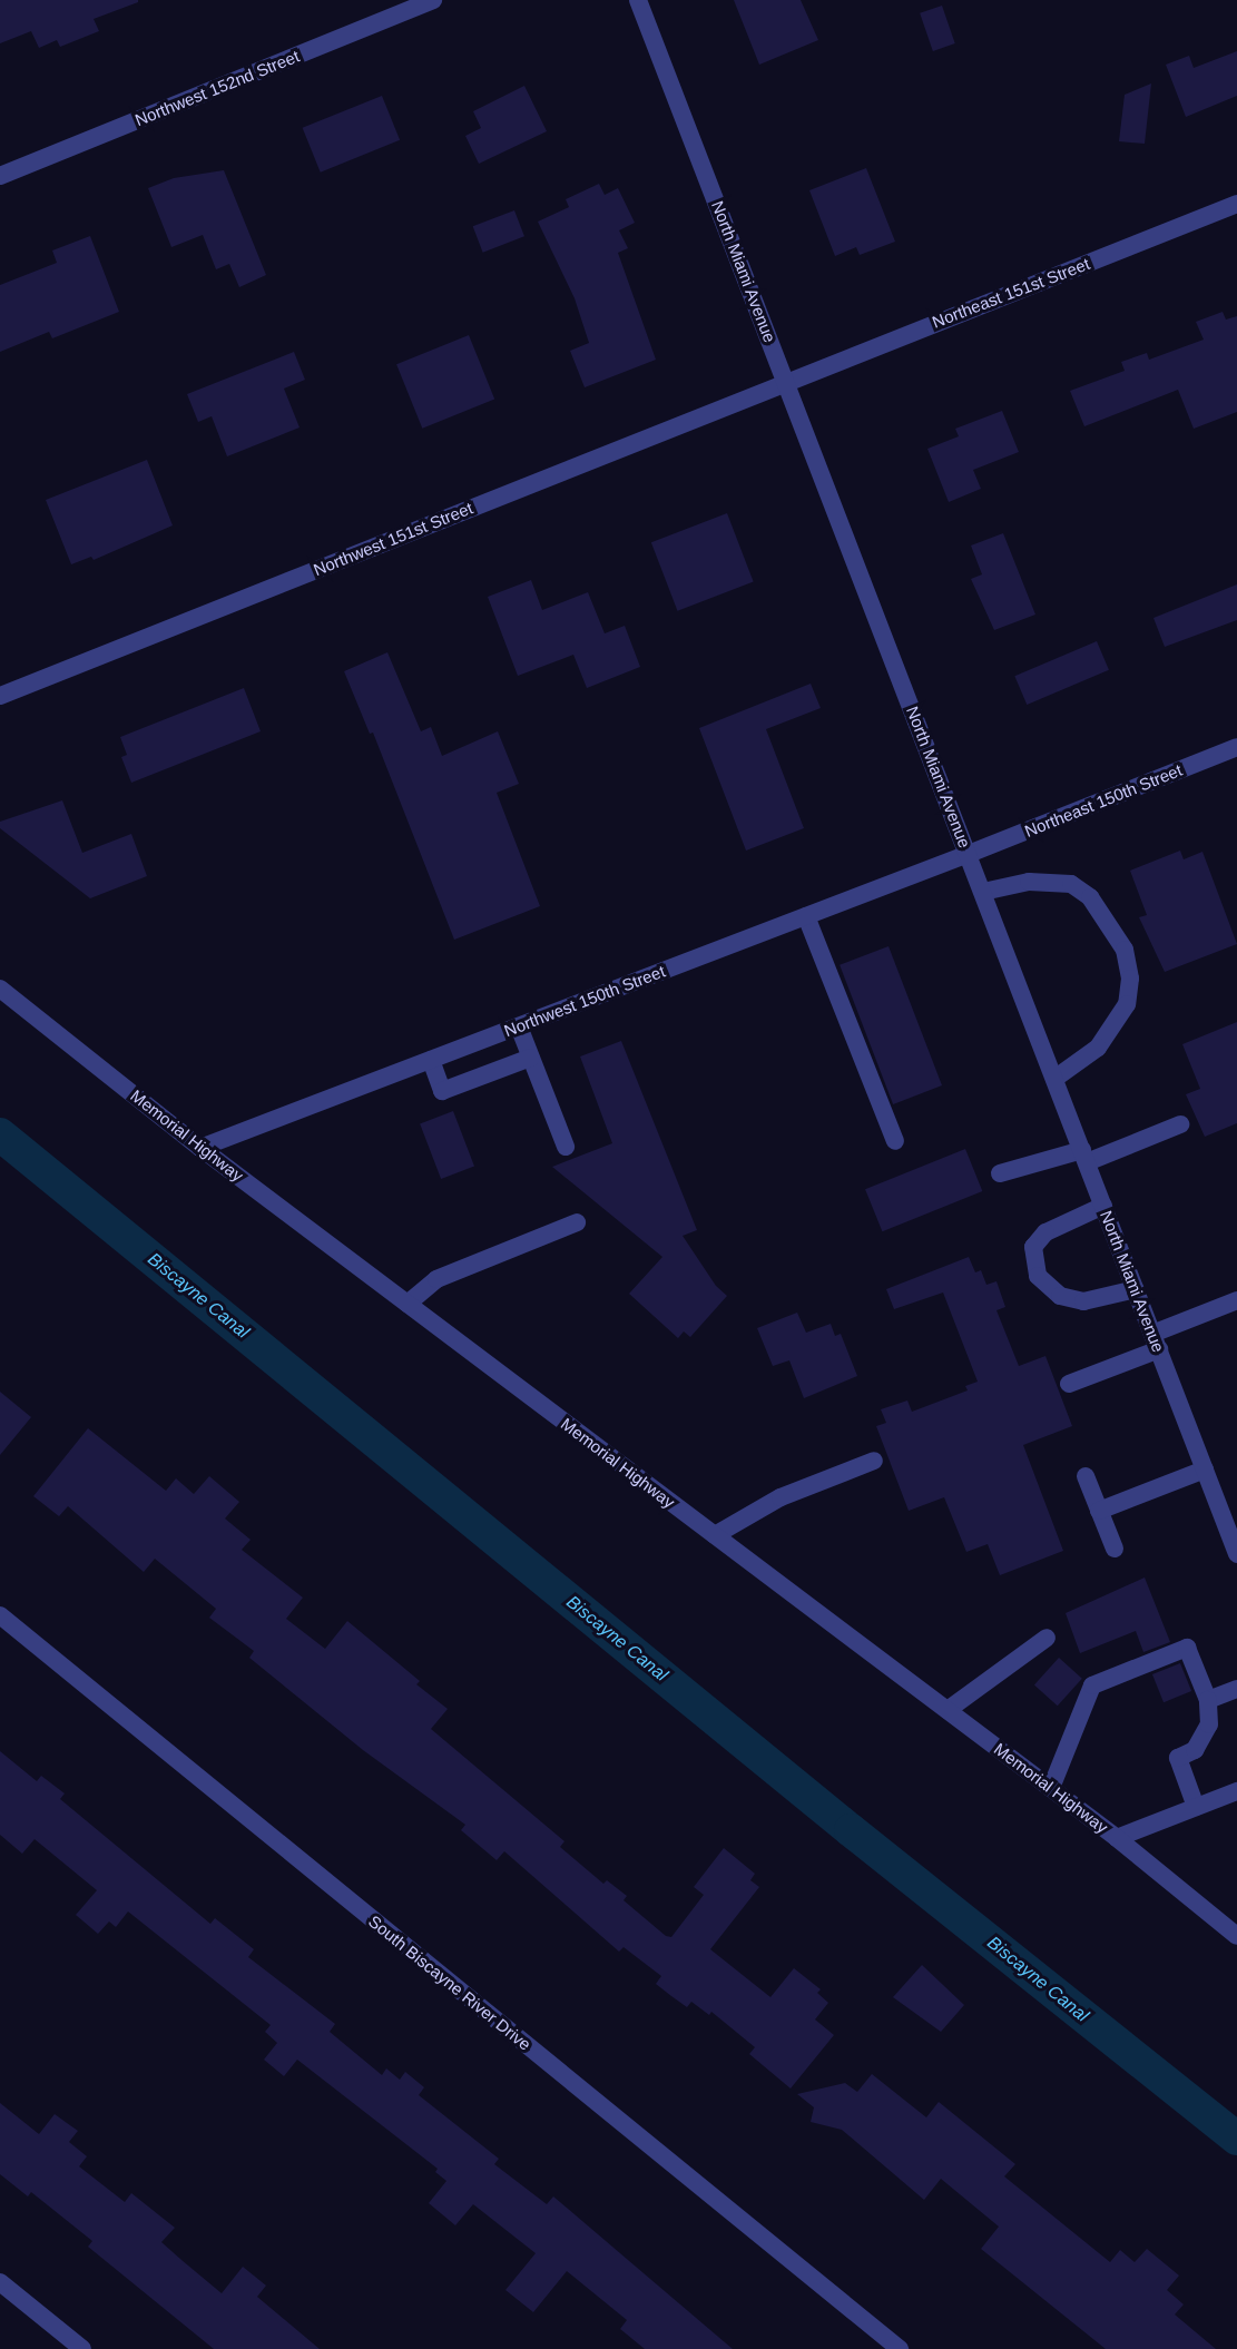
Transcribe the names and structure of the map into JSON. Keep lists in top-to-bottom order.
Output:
{
  "streets": {
    "street": [
      "Northwest 152nd Street",
      "North Miami Avenue",
      "Northeast 151st Street",
      "Northwest 151st Street",
      "Northeast 150th Street",
      "Northwest 150th Street",
      "Memorial Highway",
      "South Biscayne River Drive"
    ]
  },
  "crossings": [
    ["North Miami Avenue", "Northeast 151st Street"],
    ["North Miami Avenue", "Northwest 151st Street"],
    ["North Miami Avenue", "Northeast 150th Street"],
    ["North Miami Avenue", "Northwest 150th Street"],
    ["Northeast 151st Street", "Northwest 151st Street"],
    ["Northeast 150th Street", "Northwest 150th Street"],
    ["Northwest 150th Street", "Memorial Highway"]
  ],
  "water": ["Biscayne Canal"]
}
